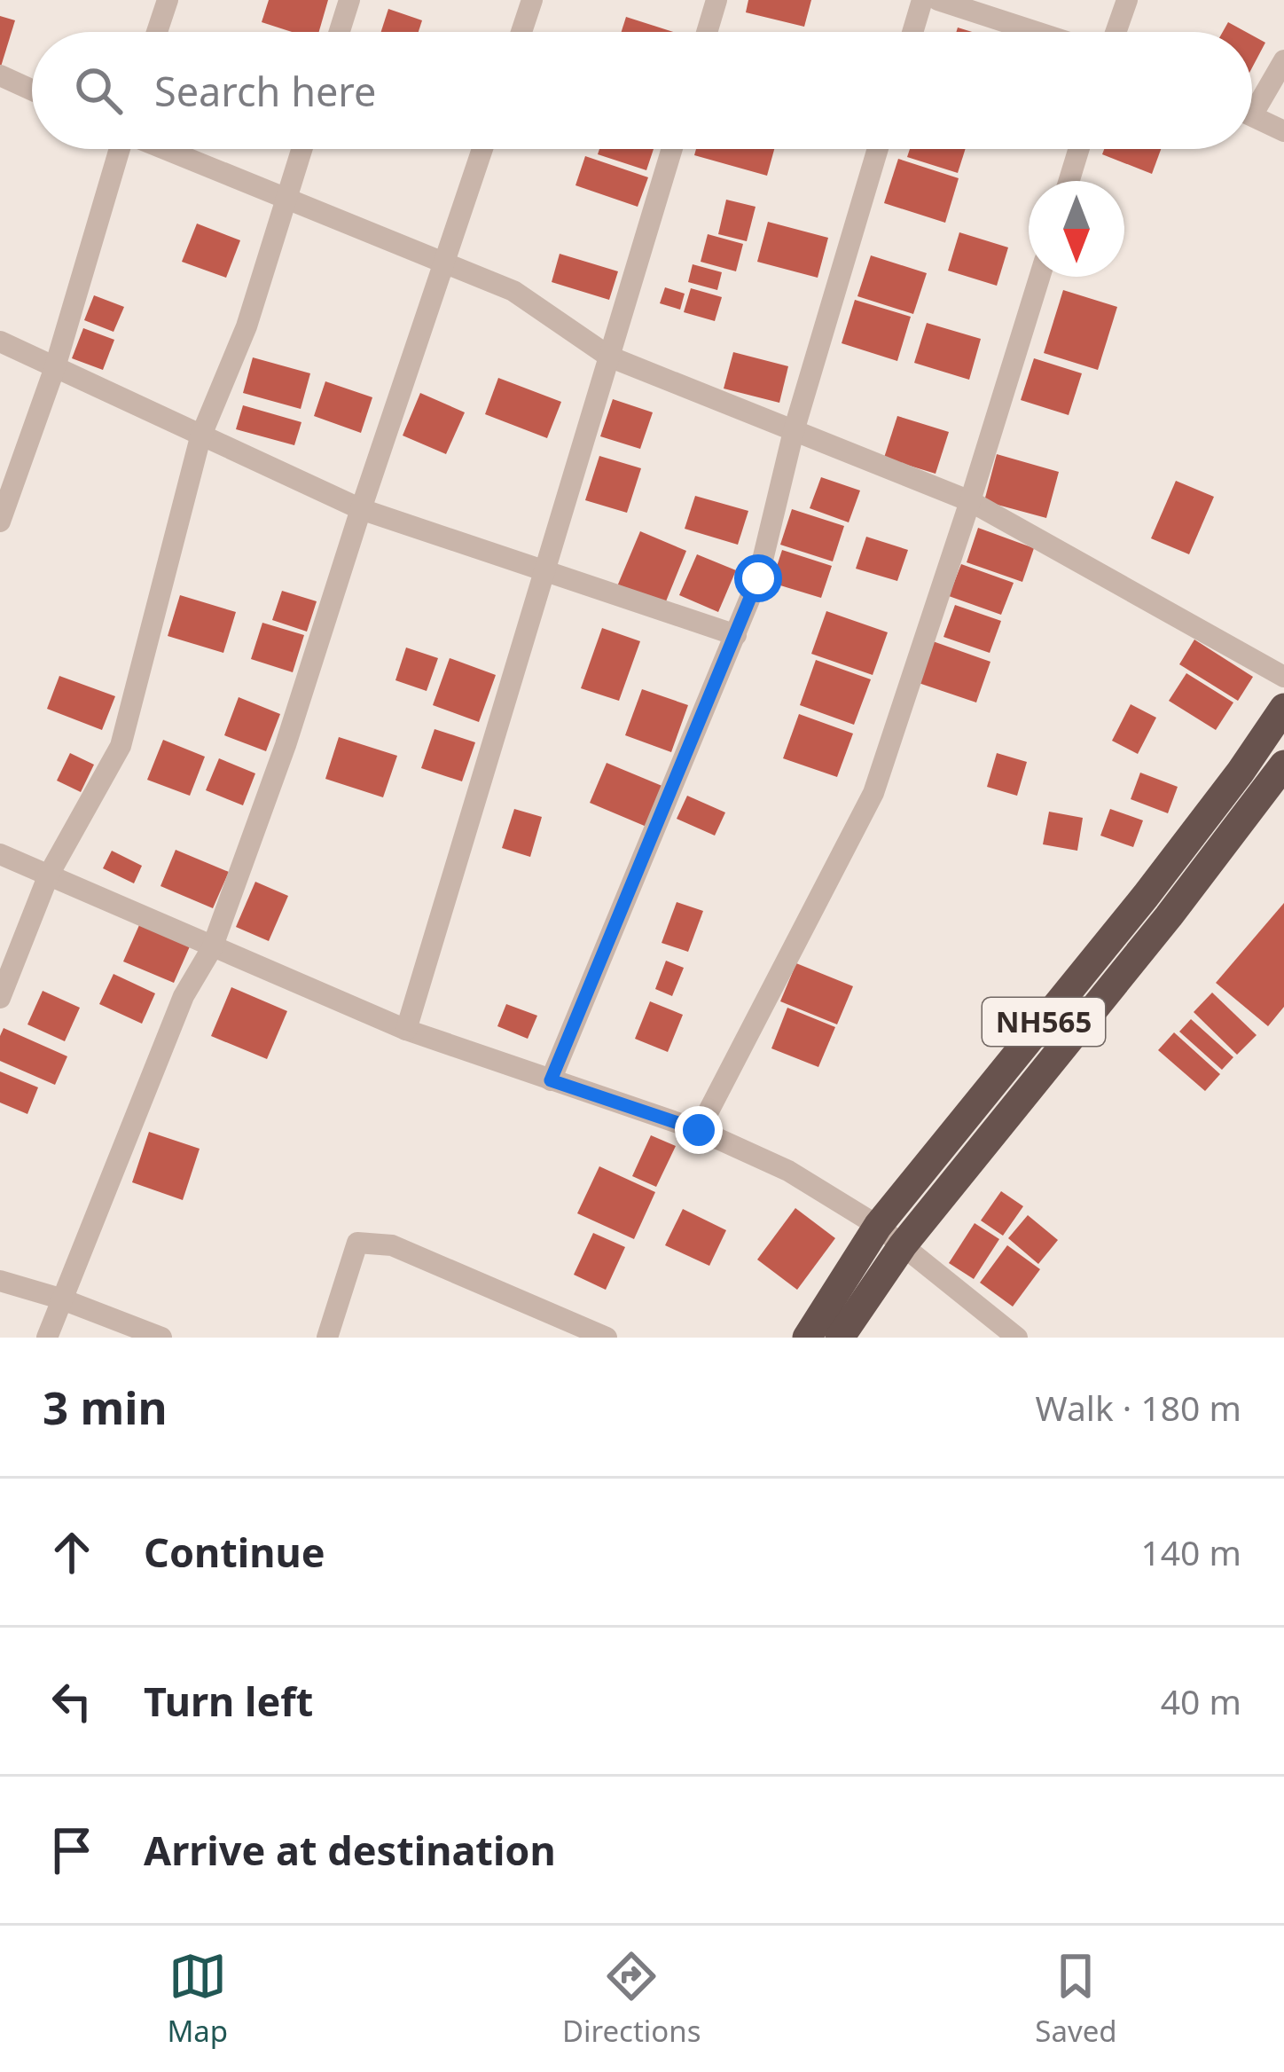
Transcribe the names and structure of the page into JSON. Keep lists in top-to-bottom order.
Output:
{
  "streets": {
    "highway": ["NH565"]
  },
  "north": "bottom",
  "page": {
    "search": "Search here",
    "heading": ["3 min", "Walk · 180 m"],
    "list": [
      ["Continue", "140 m"],
      ["Turn left", "40 m"],
      "Arrive at destination"
    ],
    "nav": ["Map", "Directions", "Saved"]
  }
}
